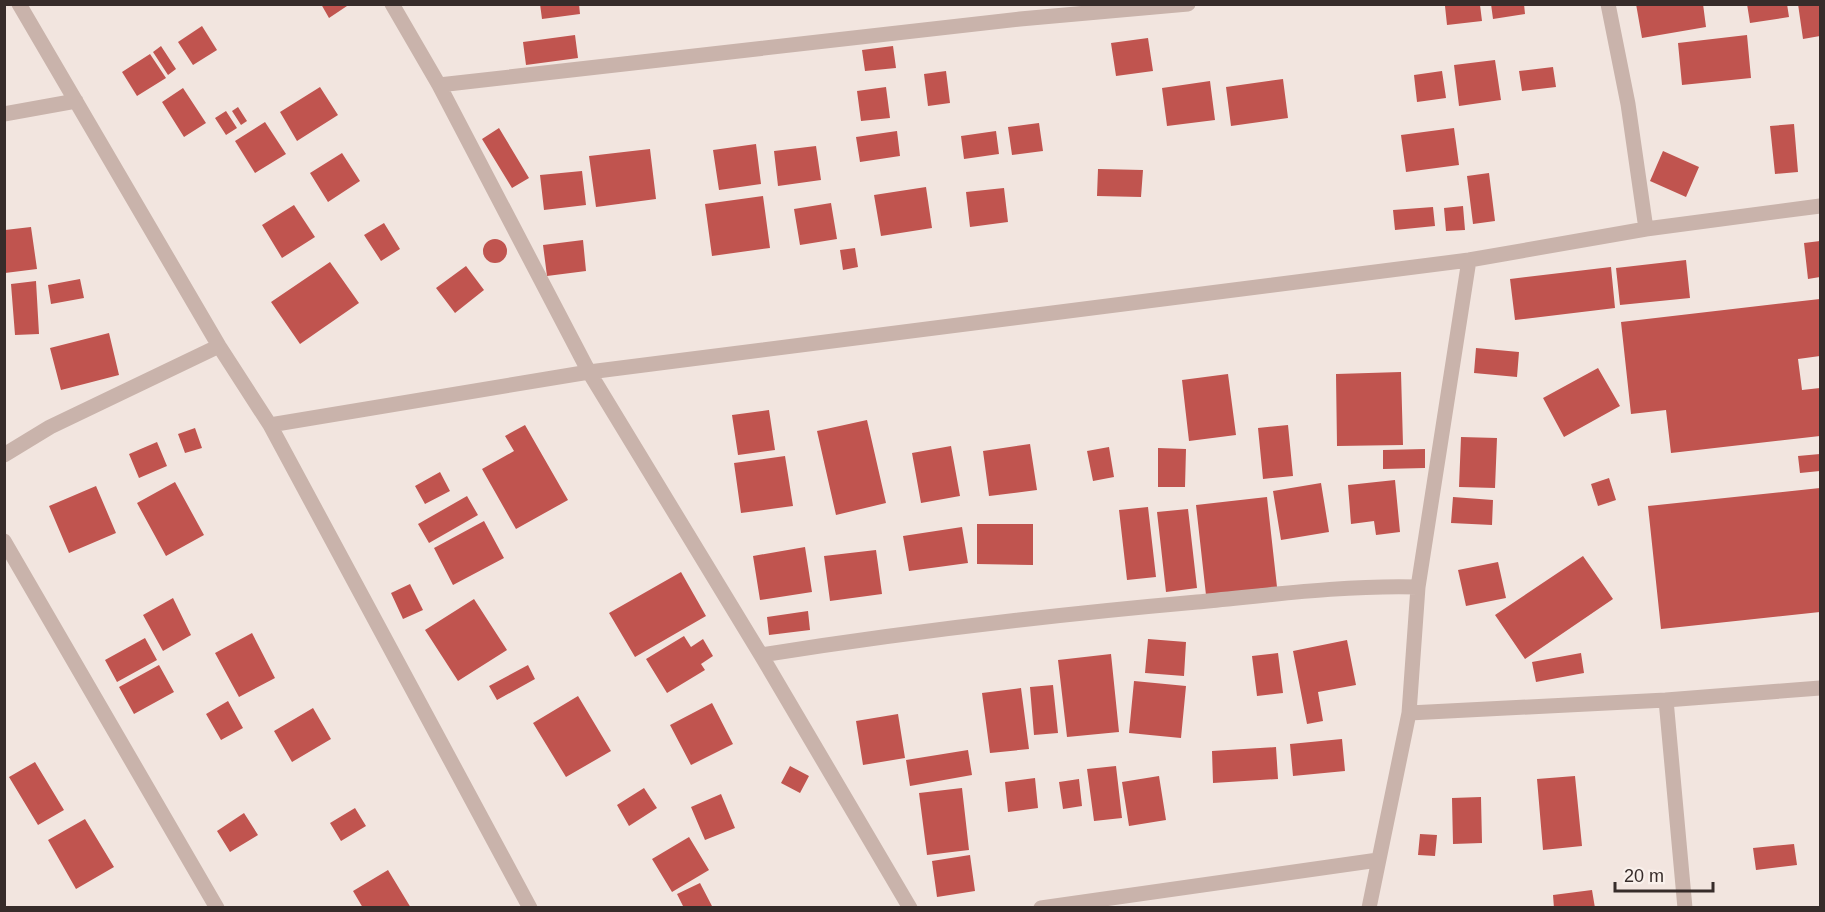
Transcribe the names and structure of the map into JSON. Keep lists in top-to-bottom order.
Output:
{
  "scale_bar": "20 m"
}
